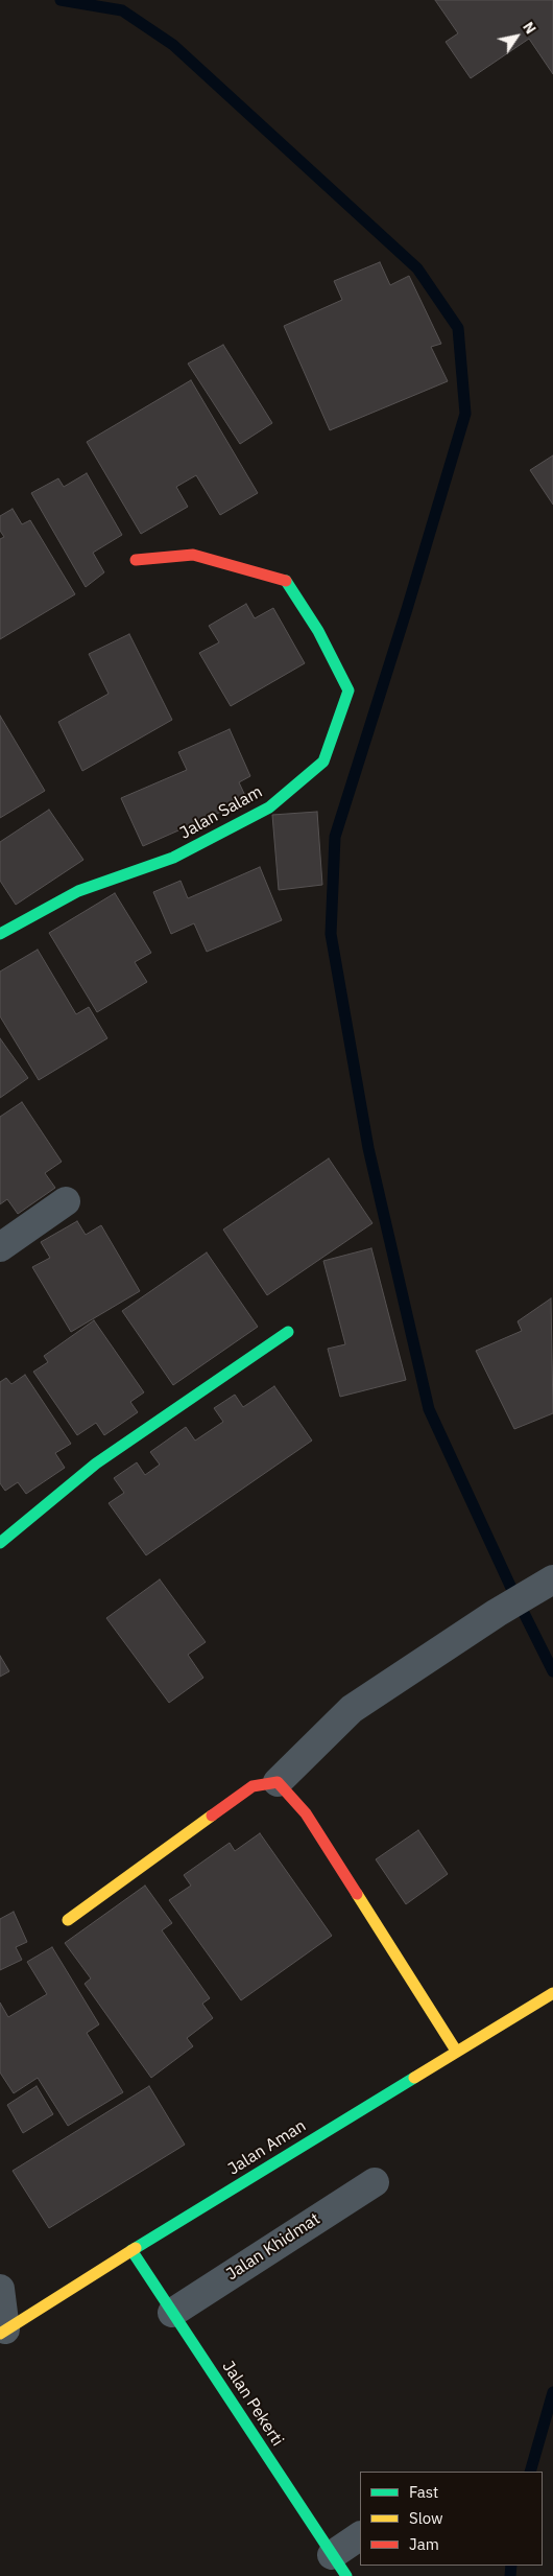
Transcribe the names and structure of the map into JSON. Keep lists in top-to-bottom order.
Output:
{
  "streets": {
    "street": [
      "Jalan Salam",
      "Jalan Aman",
      "Jalan Khidmat",
      "Jalan Pekerti"
    ]
  },
  "crossings": [
    ["Jalan Aman", "Jalan Pekerti"],
    ["Jalan Khidmat", "Jalan Pekerti"]
  ],
  "legend": ["Fast", "Slow", "Jam"],
  "north": "top right"
}
